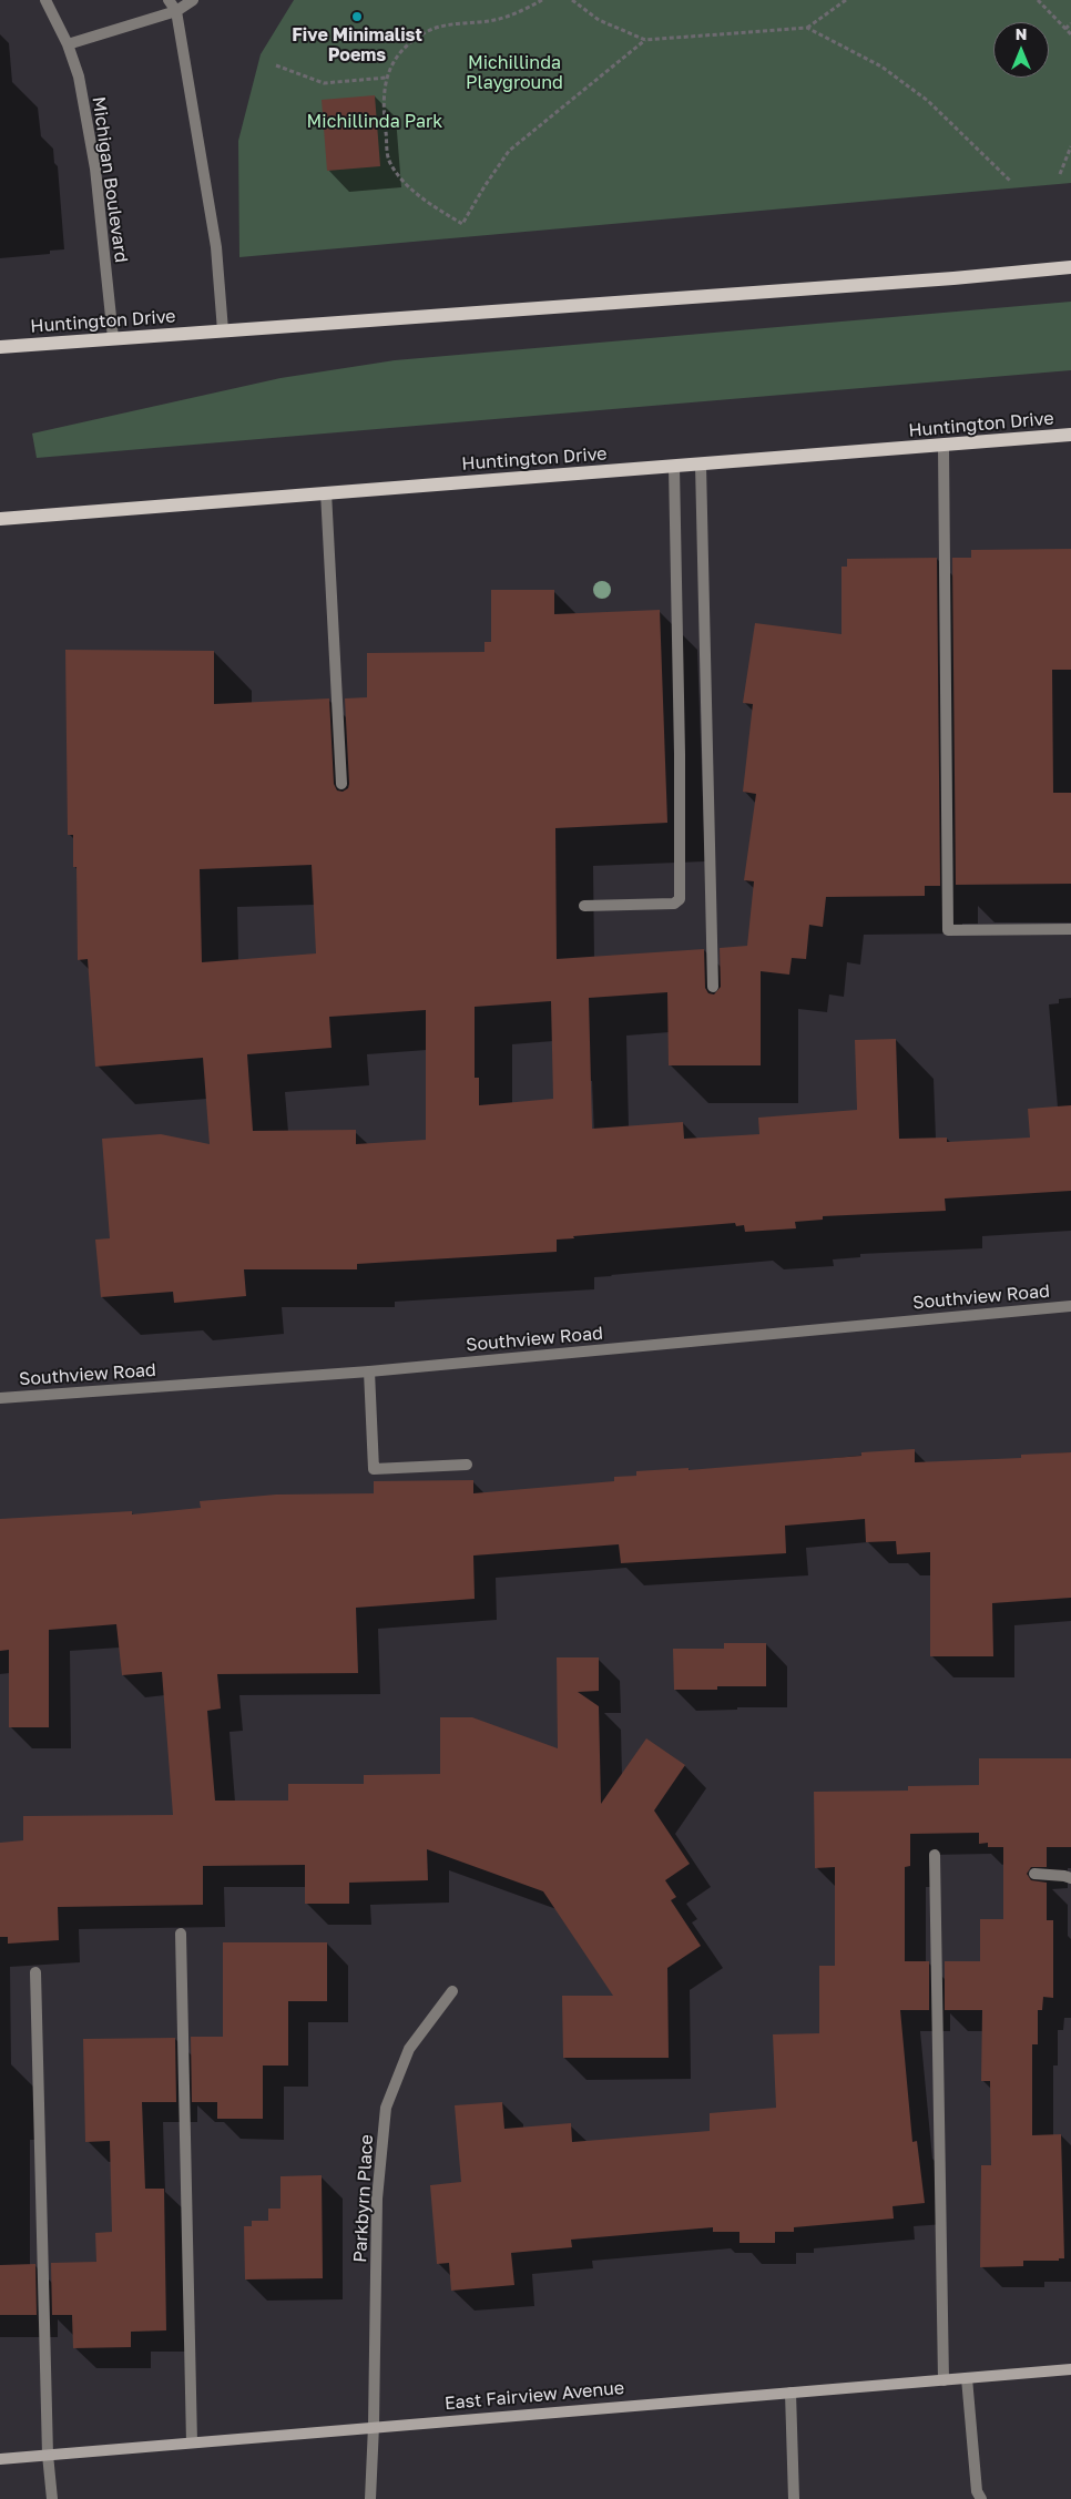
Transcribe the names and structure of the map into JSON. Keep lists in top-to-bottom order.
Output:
{
  "streets": {
    "main road": ["Huntington Drive"],
    "street": [
      "Michigan Boulevard",
      "Southview Road",
      "Parkbyrn Place",
      "East Fairview Avenue"
    ]
  },
  "crossings": [
    ["Michigan Boulevard", "Huntington Drive"],
    ["Parkbyrn Place", "East Fairview Avenue"]
  ],
  "parks": ["Michillinda Playground", "Michillinda Park"],
  "places": ["Five Minimalist Poems"],
  "north": "top"
}
